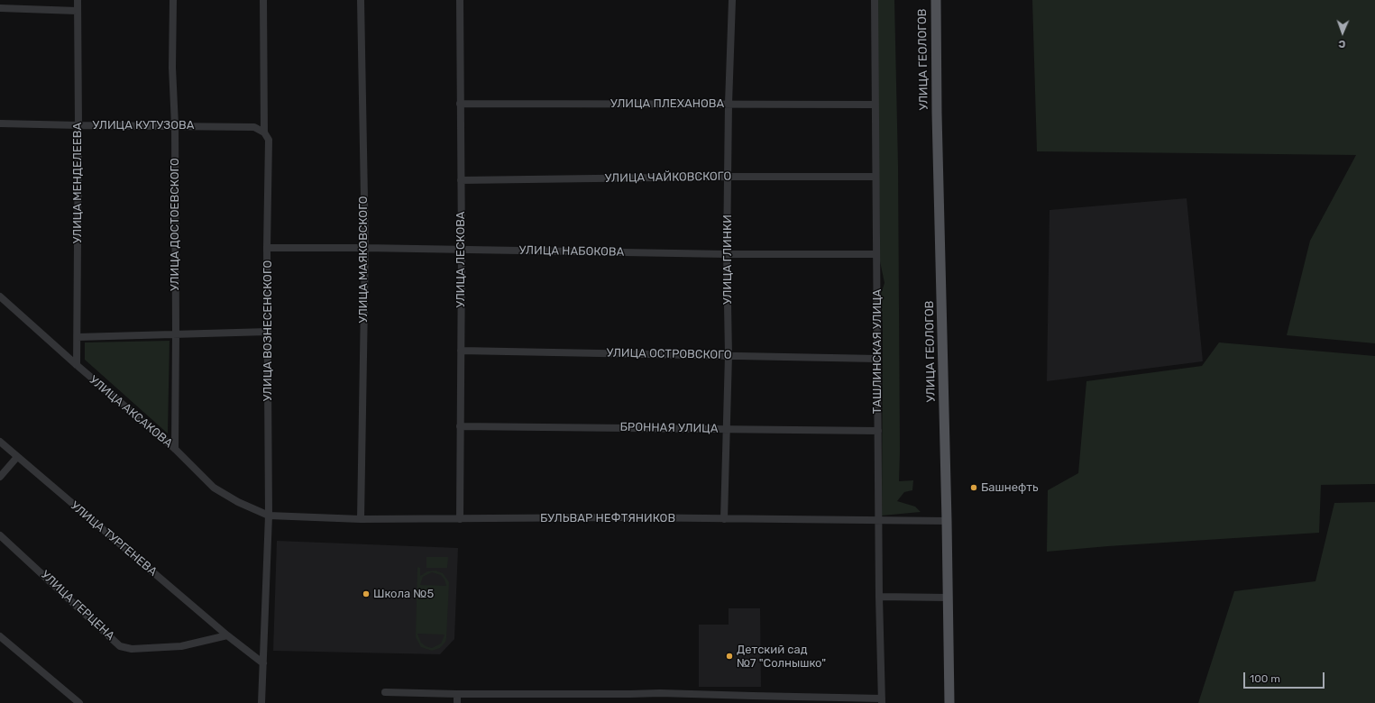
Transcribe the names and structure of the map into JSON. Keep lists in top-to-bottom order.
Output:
{
  "streets": {
    "main road": ["УЛИЦА ГЕОЛОГОВ"],
    "street": [
      "УЛИЦА ПЛЕХАНОВА",
      "УЛИЦА КУТУЗОВА",
      "УЛИЦА ЧАЙКОВСКОГО",
      "УЛИЦА МЕНДЕЛЕЕВА",
      "УЛИЦА ДОСТОЕВСКОГО",
      "УЛИЦА НАБОКОВА",
      "УЛИЦА МАЯКОВСКОГО",
      "УЛИЦА ЛЕСКОВА",
      "УЛИЦА ГЛИНКИ",
      "УЛИЦА ВОЗНЕСЕНСКОГО",
      "ТАШЛИНСКАЯ УЛИЦА",
      "УЛИЦА ОСТРОВСКОГО",
      "УЛИЦА АКСАКОВА",
      "БРОННАЯ УЛИЦА",
      "БУЛЬВАР НЕФТЯНИКОВ",
      "УЛИЦА ТУРГЕНЕВА",
      "УЛИЦА ГЕРЦЕНА"
    ]
  },
  "crossings": [
    ["УЛИЦА ГЕОЛОГОВ", "БУЛЬВАР НЕФТЯНИКОВ"],
    ["УЛИЦА ПЛЕХАНОВА", "УЛИЦА ЛЕСКОВА"],
    ["УЛИЦА ПЛЕХАНОВА", "УЛИЦА ГЛИНКИ"],
    ["УЛИЦА ПЛЕХАНОВА", "ТАШЛИНСКАЯ УЛИЦА"],
    ["УЛИЦА КУТУЗОВА", "УЛИЦА МЕНДЕЛЕЕВА"],
    ["УЛИЦА КУТУЗОВА", "УЛИЦА ДОСТОЕВСКОГО"],
    ["УЛИЦА КУТУЗОВА", "УЛИЦА ВОЗНЕСЕНСКОГО"],
    ["УЛИЦА ЧАЙКОВСКОГО", "УЛИЦА ЛЕСКОВА"],
    ["УЛИЦА ЧАЙКОВСКОГО", "УЛИЦА ГЛИНКИ"],
    ["УЛИЦА ЧАЙКОВСКОГО", "ТАШЛИНСКАЯ УЛИЦА"],
    ["УЛИЦА МЕНДЕЛЕЕВА", "УЛИЦА АКСАКОВА"],
    ["УЛИЦА ДОСТОЕВСКОГО", "УЛИЦА АКСАКОВА"],
    ["УЛИЦА НАБОКОВА", "УЛИЦА МАЯКОВСКОГО"],
    ["УЛИЦА НАБОКОВА", "УЛИЦА ЛЕСКОВА"],
    ["УЛИЦА НАБОКОВА", "УЛИЦА ГЛИНКИ"],
    ["УЛИЦА НАБОКОВА", "УЛИЦА ВОЗНЕСЕНСКОГО"],
    ["УЛИЦА НАБОКОВА", "ТАШЛИНСКАЯ УЛИЦА"],
    ["УЛИЦА МАЯКОВСКОГО", "БУЛЬВАР НЕФТЯНИКОВ"],
    ["УЛИЦА ЛЕСКОВА", "УЛИЦА ОСТРОВСКОГО"],
    ["УЛИЦА ЛЕСКОВА", "БРОННАЯ УЛИЦА"],
    ["УЛИЦА ЛЕСКОВА", "БУЛЬВАР НЕФТЯНИКОВ"],
    ["УЛИЦА ГЛИНКИ", "УЛИЦА ОСТРОВСКОГО"],
    ["УЛИЦА ГЛИНКИ", "БРОННАЯ УЛИЦА"],
    ["УЛИЦА ГЛИНКИ", "БУЛЬВАР НЕФТЯНИКОВ"],
    ["УЛИЦА ВОЗНЕСЕНСКОГО", "УЛИЦА АКСАКОВА"],
    ["УЛИЦА ВОЗНЕСЕНСКОГО", "БУЛЬВАР НЕФТЯНИКОВ"],
    ["ТАШЛИНСКАЯ УЛИЦА", "УЛИЦА ОСТРОВСКОГО"],
    ["ТАШЛИНСКАЯ УЛИЦА", "БРОННАЯ УЛИЦА"],
    ["ТАШЛИНСКАЯ УЛИЦА", "БУЛЬВАР НЕФТЯНИКОВ"],
    ["УЛИЦА АКСАКОВА", "БУЛЬВАР НЕФТЯНИКОВ"],
    ["УЛИЦА ТУРГЕНЕВА", "УЛИЦА ГЕРЦЕНА"]
  ],
  "places": ["Башнефть", "Школа №5", "Детский сад №7 \"Солнышко\""],
  "scale_bar": "100 m",
  "north": "bottom"
}
